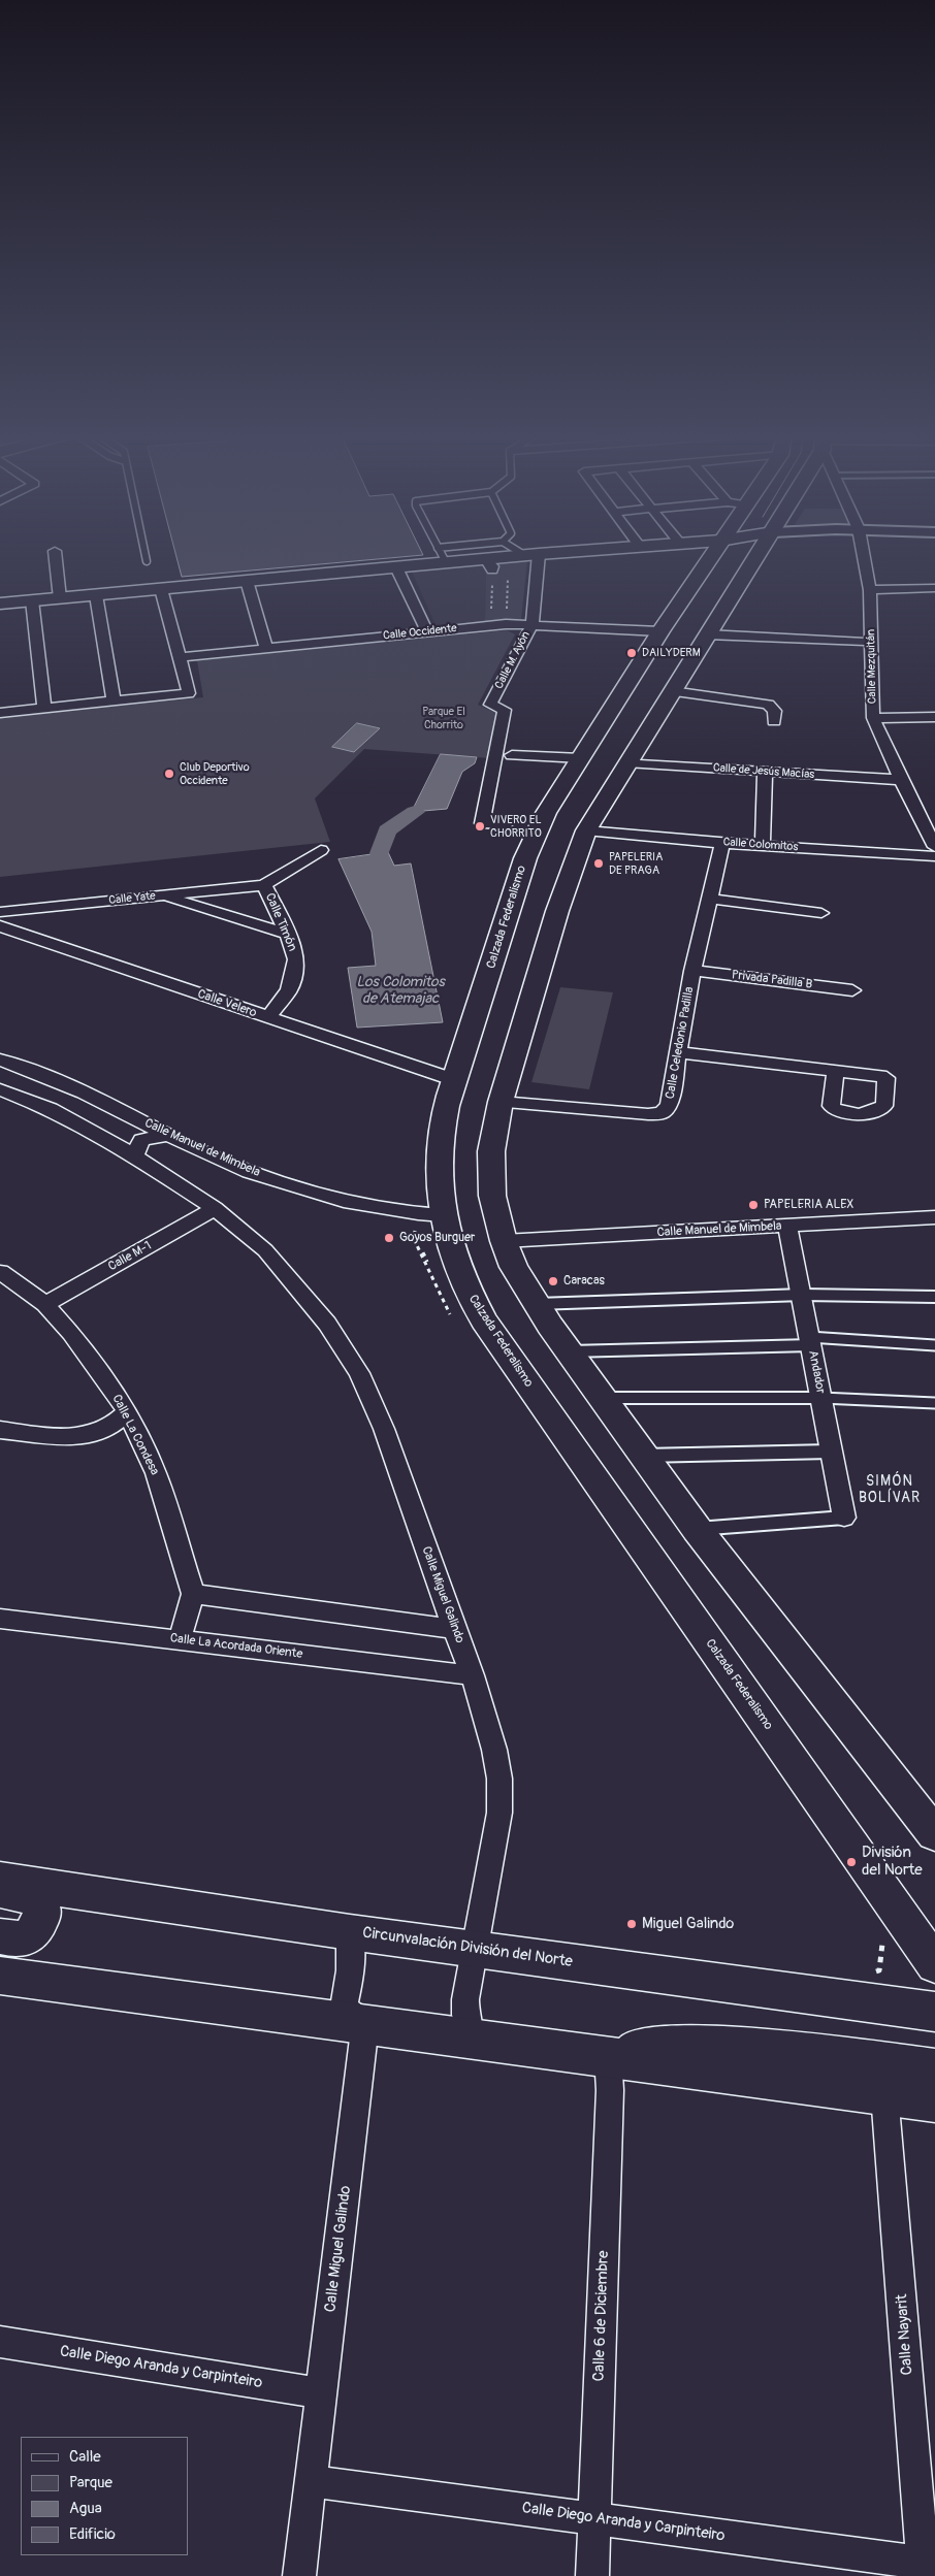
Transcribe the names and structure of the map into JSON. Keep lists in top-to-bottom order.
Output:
{
  "streets": {
    "main road": ["Calzada Federalismo", "Circunvalación División del Norte"],
    "street": [
      "Calle Occidente",
      "Calle M. Ayón",
      "Calle Mezquitán",
      "Calle de Jesús Macías",
      "Calle Colomitos",
      "Calle Yate",
      "Calle Timón",
      "Privada Padilla B",
      "Calle Velero",
      "Calle Celedonio Padilla",
      "Calle Manuel de Mimbela",
      "Calle M-1",
      "Andador",
      "Calle La Condesa",
      "Calle Miguel Galindo",
      "Calle La Acordada Oriente",
      "Calle 6 de Diciembre",
      "Calle Nayarit",
      "Calle Diego Aranda y Carpinteiro"
    ]
  },
  "crossings": [
    ["Calle Occidente", "Calle M. Ayón"],
    ["Calle Occidente", "Calzada Federalismo"],
    ["Calle Mezquitán", "Calle de Jesús Macías"],
    ["Calle Colomitos", "Calle Celedonio Padilla"],
    ["Calle Yate", "Calle Timón"],
    ["Calzada Federalismo", "Calle Velero"],
    ["Calzada Federalismo", "Calle Manuel de Mimbela"],
    ["Calle Timón", "Calle Velero"],
    ["Privada Padilla B", "Calle Celedonio Padilla"],
    ["Calle Manuel de Mimbela", "Andador"],
    ["Calle M-1", "Calle La Condesa"],
    ["Calle M-1", "Calle Miguel Galindo"],
    ["Calle Miguel Galindo", "Calle La Acordada Oriente"],
    ["Calle Miguel Galindo", "Circunvalación División del Norte"],
    ["Calle Miguel Galindo", "Calle Diego Aranda y Carpinteiro"],
    ["Calle 6 de Diciembre", "Calle Diego Aranda y Carpinteiro"],
    ["Calle Nayarit", "Calle Diego Aranda y Carpinteiro"]
  ],
  "districts": ["SIMÓN BOLÍVAR"],
  "water": ["Los Colomitos de Atemajac"],
  "parks": ["Parque El Chorrito"],
  "places": [
    "DAILYDERM",
    "Club Deportivo Occidente",
    "VIVERO EL CHORRITO",
    "PAPELERIA DE PRAGA",
    "PAPELERIA ALEX",
    "Goyos Burguer",
    "Caracas",
    "División del Norte",
    "Miguel Galindo"
  ],
  "legend": [
    "Calle",
    "Parque",
    "Agua",
    "Edificio"
  ]
}
